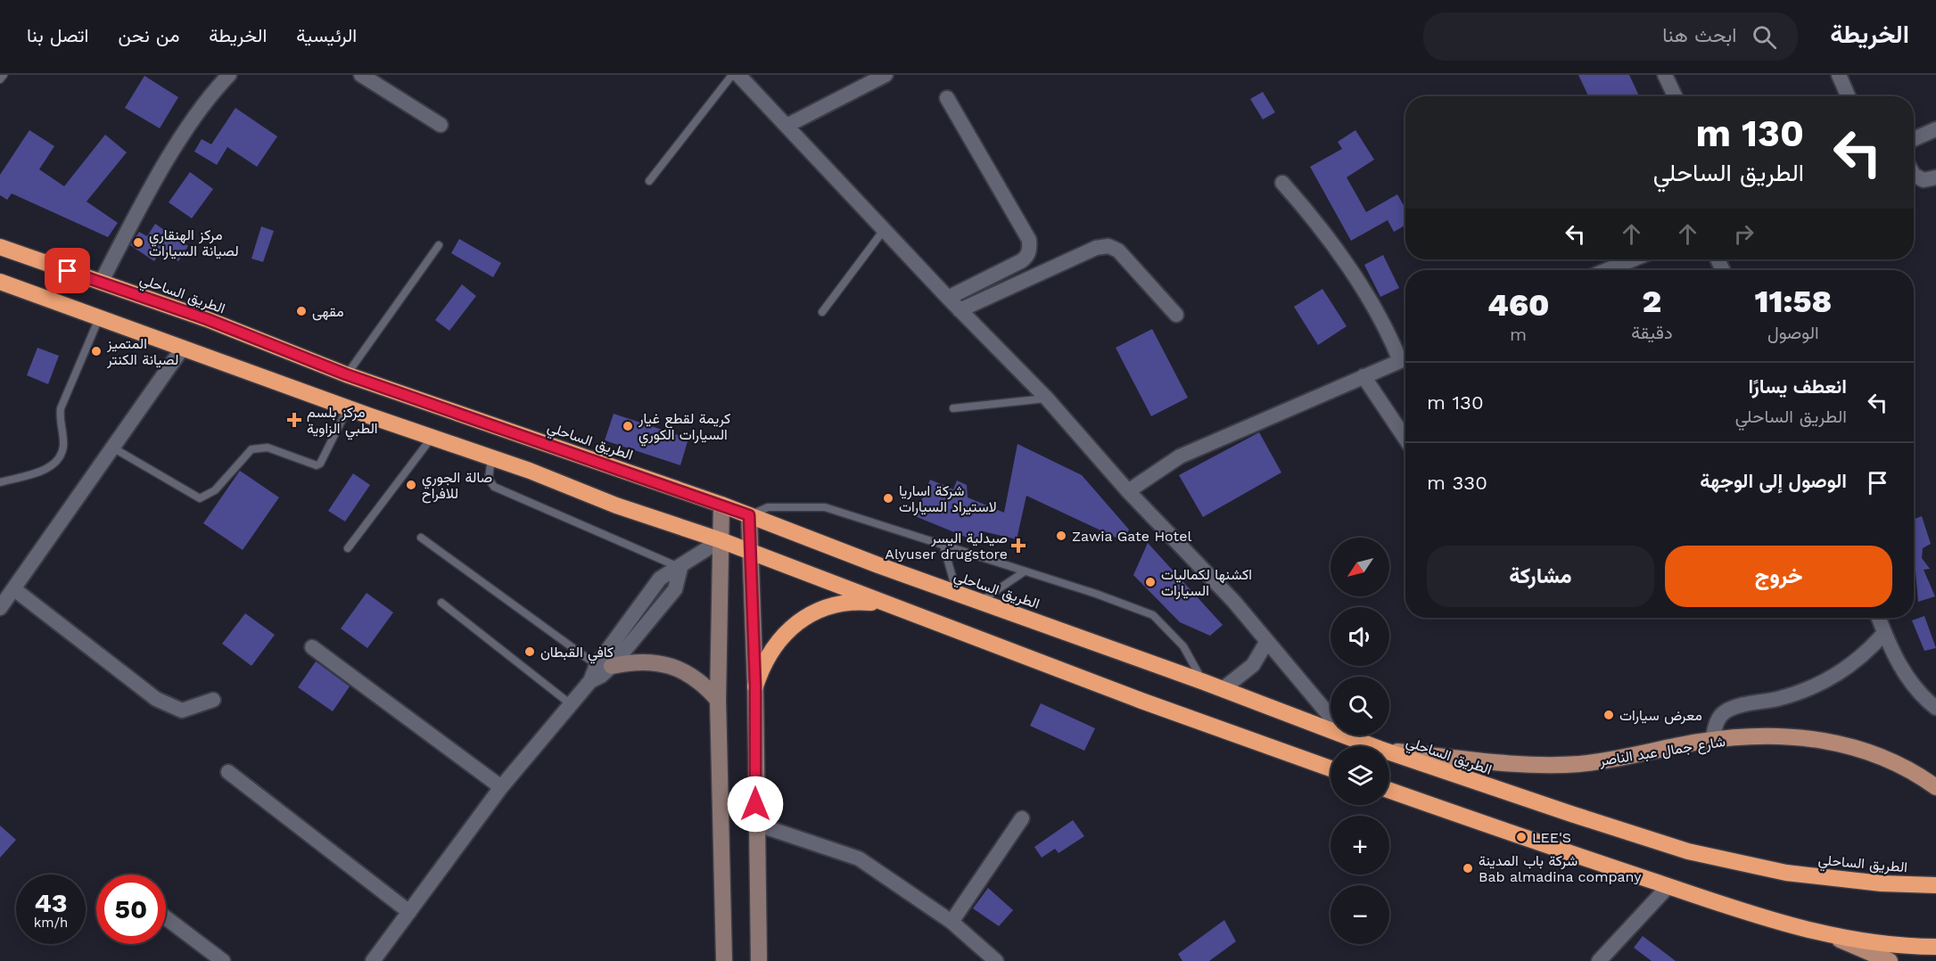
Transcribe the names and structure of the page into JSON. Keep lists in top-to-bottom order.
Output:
{
  "streets": {
    "highway": ["الطريق الساحلي"],
    "main road": ["شارع جمال عبد الناصر"]
  },
  "places": {
    "other": [
      "مركز الهنقاري لصيانة السيارات",
      "مقهى",
      "المتميز لصيانة الكنتر",
      "كريمة لقطع غيار السيارات الكوري",
      "صالة الجوري للافراح",
      "شركة اساريا لاستيراد السيارات",
      "Zawia Gate Hotel",
      "اكشنها لكماليات السيارات",
      "كافي القبطان",
      "معرض سيارات",
      "LEE'S",
      "شركة باب المدينة Bab almadina company"
    ],
    "health": ["مركز بلسم الطبي الزاوية", "صيدلية اليسر Alyuser drugstore"]
  },
  "north": "bottom left",
  "page": {
    "header": "الخريطة",
    "search": "ابحث هنا",
    "nav": [
      "الرئيسية",
      "الخريطة",
      "من نحن",
      "اتصل بنا"
    ],
    "turn": ["130 m", "الطريق الساحلي"],
    "eta": [
      "11:58",
      "الوصول",
      "2",
      "دقيقة",
      "460",
      "m"
    ],
    "list": [
      {
        "name": "انعطف يسارًا",
        "note": "الطريق الساحلي",
        "value": "130 m"
      },
      {
        "name": "الوصول إلى الوجهة",
        "value": "330 m"
      }
    ],
    "buttons": ["خروج", "مشاركة"],
    "map_buttons": ["+", "−"],
    "speed": "43 km/h",
    "limit": "50"
  }
}
